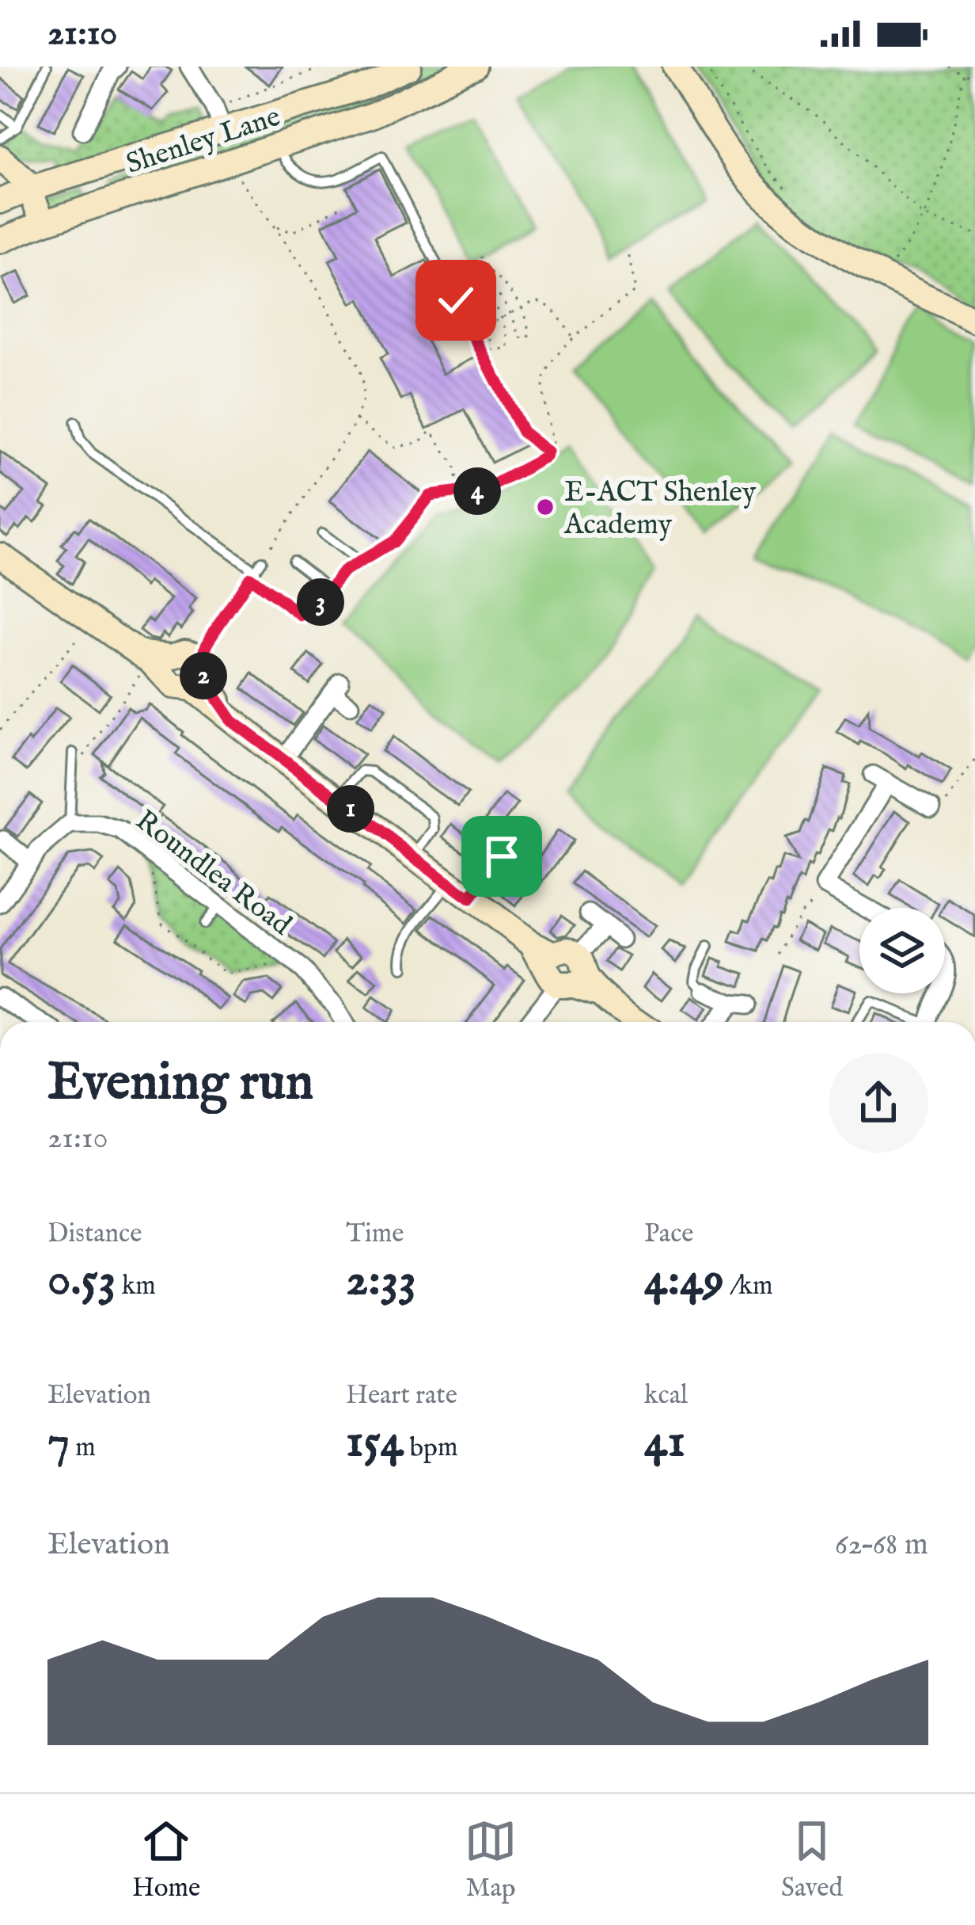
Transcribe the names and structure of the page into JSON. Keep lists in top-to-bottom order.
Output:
{
  "streets": {
    "street": ["Shenley Lane", "Roundlea Road"]
  },
  "places": ["E-ACT Shenley Academy"],
  "page": {
    "status": "21:10",
    "pins": [
      "4",
      "3",
      "2",
      "1"
    ],
    "heading": ["Evening run", "21:10"],
    "stats": [
      ["Distance", "0.53 km"],
      ["Time", "2:33"],
      ["Pace", "4:49 /km"],
      ["Elevation", "7 m"],
      ["Heart rate", "154 bpm"],
      ["kcal", "41"]
    ],
    "chart": ["Elevation", "62–68 m"],
    "tabs": ["Home", "Map", "Saved"]
  }
}
